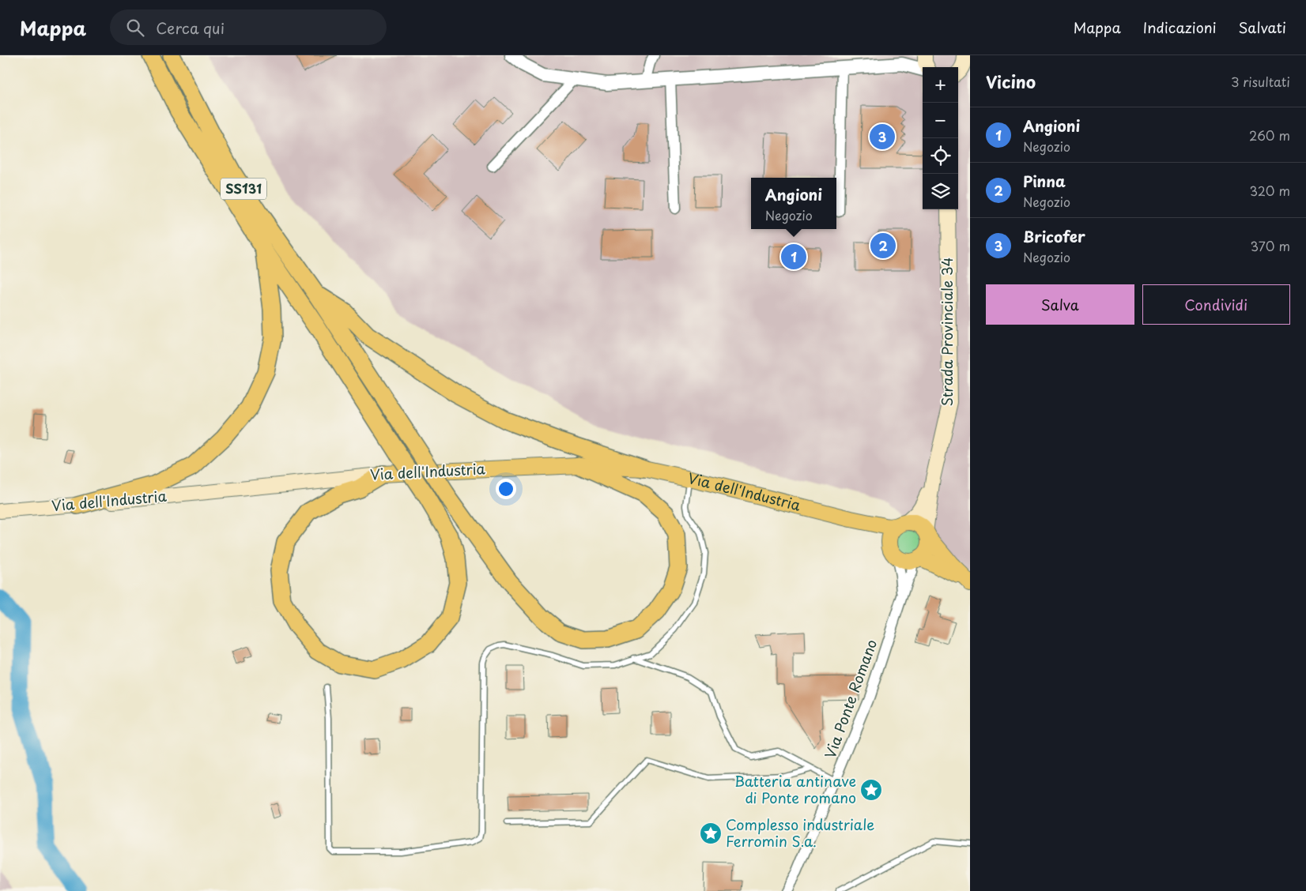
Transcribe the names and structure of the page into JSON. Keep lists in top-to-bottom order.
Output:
{
  "streets": {
    "highway": ["SS131"],
    "main road": ["Strada Provinciale 34", "Via dell'Industria"],
    "street": ["Via Ponte Romano"]
  },
  "crossings": [
    ["Via dell'Industria", "Via Ponte Romano"]
  ],
  "places": {
    "place": ["Batteria antinave di Ponte romano", "Complesso industriale Ferromin S.a."]
  },
  "page": {
    "header": "Mappa",
    "search": "Cerca qui",
    "nav": ["Mappa", "Indicazioni", "Salvati"],
    "heading": ["Vicino", "3 risultati"],
    "map_buttons": ["+", "−"],
    "list": [
      {
        "mark": "1",
        "name": "Angioni",
        "note": "Negozio",
        "value": "260 m"
      },
      {
        "mark": "2",
        "name": "Pinna",
        "note": "Negozio",
        "value": "320 m"
      },
      {
        "mark": "3",
        "name": "Bricofer",
        "note": "Negozio",
        "value": "370 m"
      }
    ],
    "pins": ["3", "2", "1"],
    "popup": ["Angioni", "Negozio"],
    "buttons": ["Salva", "Condividi"]
  }
}
